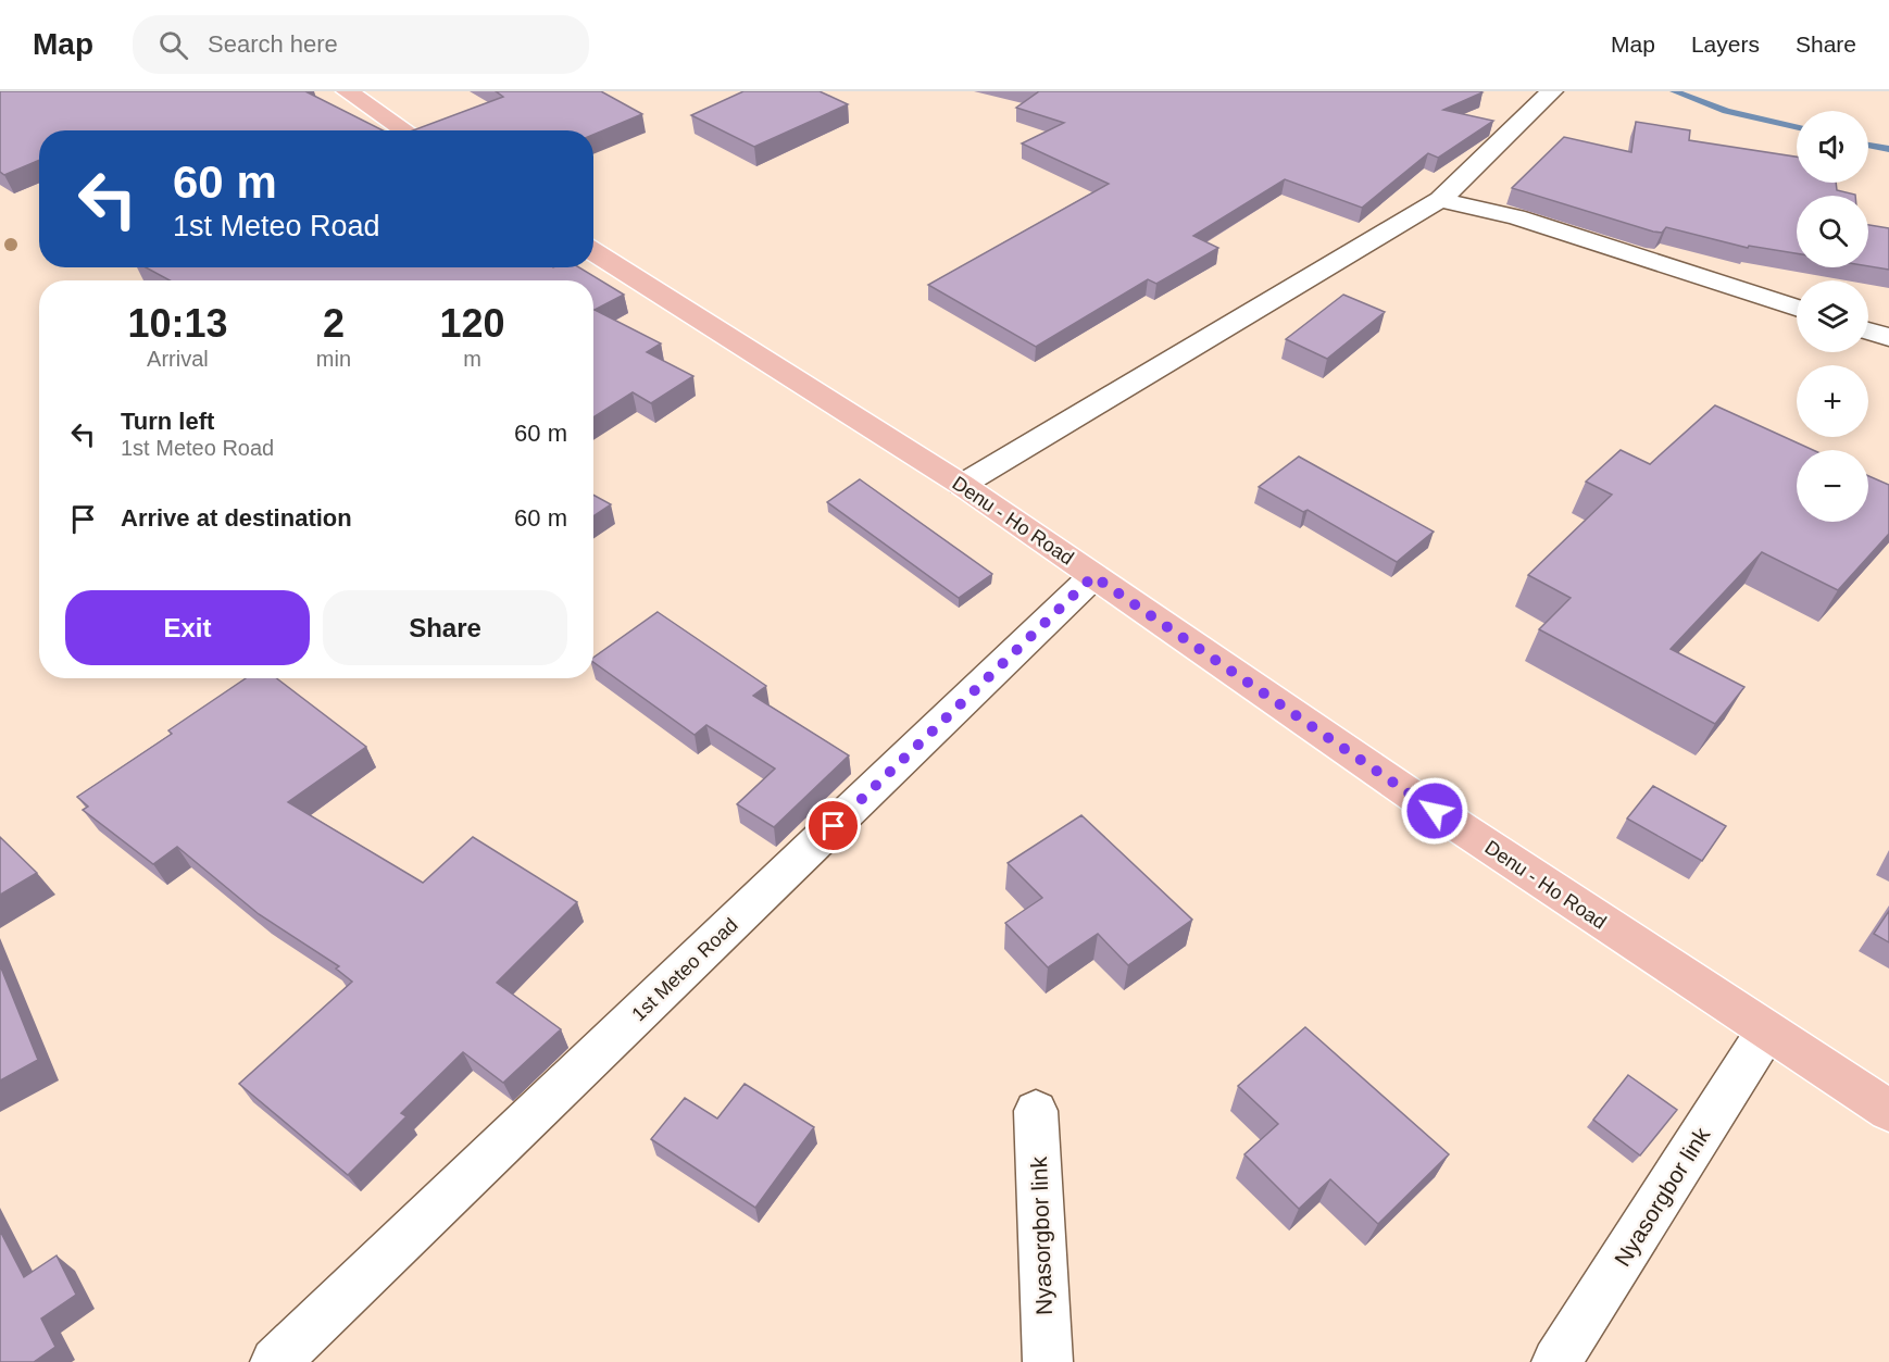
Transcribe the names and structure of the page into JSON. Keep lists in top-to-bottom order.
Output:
{
  "streets": {
    "main road": ["Denu - Ho Road"],
    "street": ["1st Meteo Road", "Nyasorgbor link"]
  },
  "crossings": [
    ["Denu - Ho Road", "1st Meteo Road"],
    ["Denu - Ho Road", "Nyasorgbor link"]
  ],
  "page": {
    "header": "Map",
    "search": "Search here",
    "nav": ["Map", "Layers", "Share"],
    "map_buttons": ["+", "−"],
    "turn": ["60 m", "1st Meteo Road"],
    "eta": [
      "10:13",
      "Arrival",
      "2",
      "min",
      "120",
      "m"
    ],
    "list": [
      {
        "name": "Turn left",
        "note": "1st Meteo Road",
        "value": "60 m"
      },
      {
        "name": "Arrive at destination",
        "value": "60 m"
      }
    ],
    "buttons": ["Exit", "Share"]
  }
}
